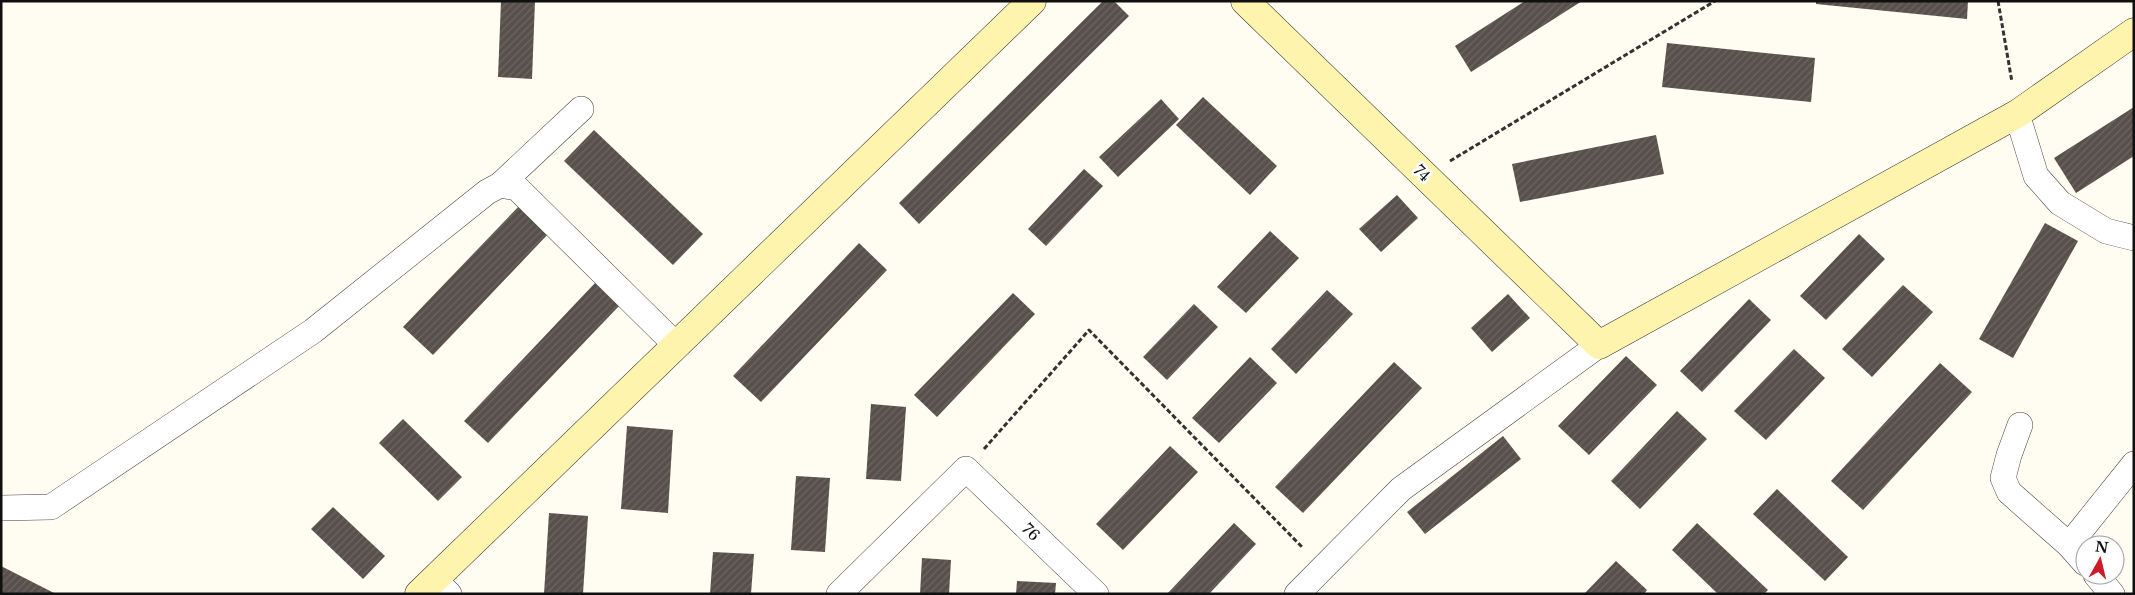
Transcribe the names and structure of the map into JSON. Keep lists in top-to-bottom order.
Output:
{
  "streets": {
    "street": ["74", "76"]
  },
  "north": "top"
}
